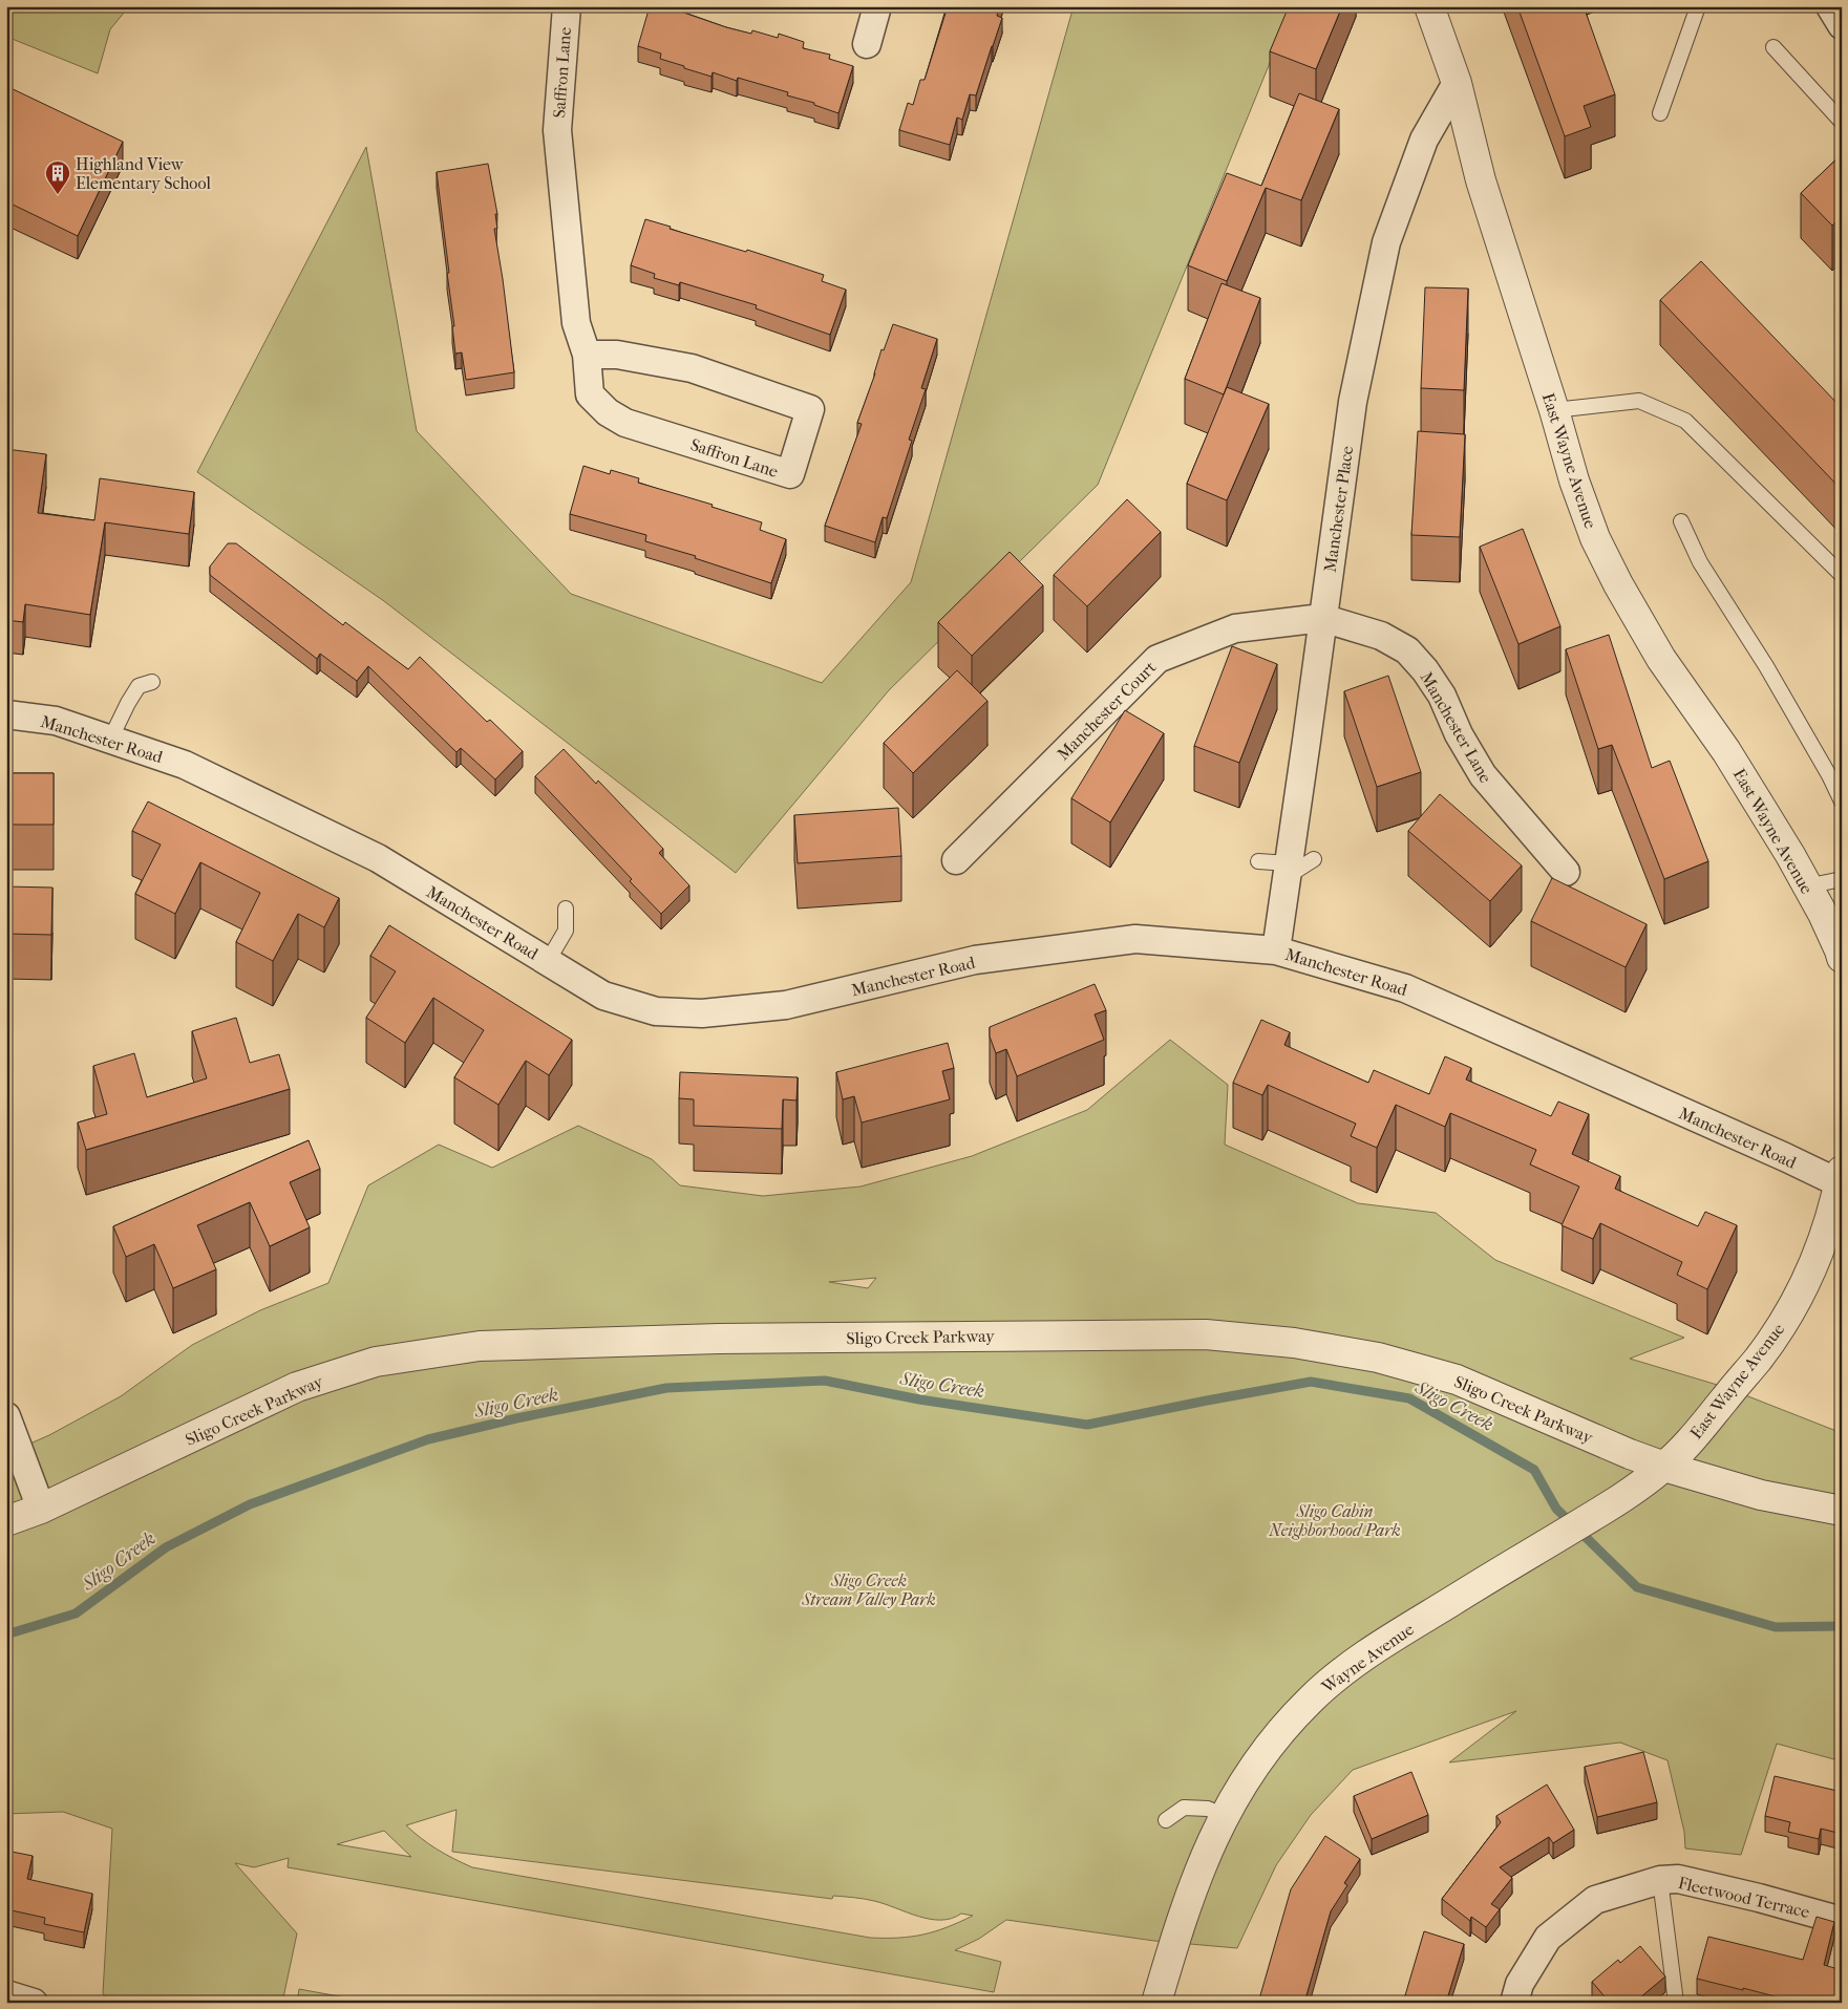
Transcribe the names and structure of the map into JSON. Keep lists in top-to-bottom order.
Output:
{
  "streets": {
    "street": [
      "Saffron Lane",
      "East Wayne Avenue",
      "Manchester Place",
      "Manchester Court",
      "Manchester Lane",
      "Manchester Road",
      "Sligo Creek Parkway",
      "Wayne Avenue",
      "Fleetwood Terrace"
    ]
  },
  "crossings": [
    ["East Wayne Avenue", "Manchester Place"],
    ["East Wayne Avenue", "Manchester Road"],
    ["East Wayne Avenue", "Sligo Creek Parkway"],
    ["East Wayne Avenue", "Wayne Avenue"],
    ["Manchester Place", "Manchester Court"],
    ["Manchester Place", "Manchester Lane"],
    ["Manchester Place", "Manchester Road"],
    ["Manchester Court", "Manchester Lane"],
    ["Sligo Creek Parkway", "Wayne Avenue"]
  ],
  "water": ["Sligo Creek"],
  "parks": ["Sligo Cabin Neighborhood Park", "Sligo Creek Stream Valley Park"],
  "places": {
    "building": ["Highland View Elementary School"]
  }
}
